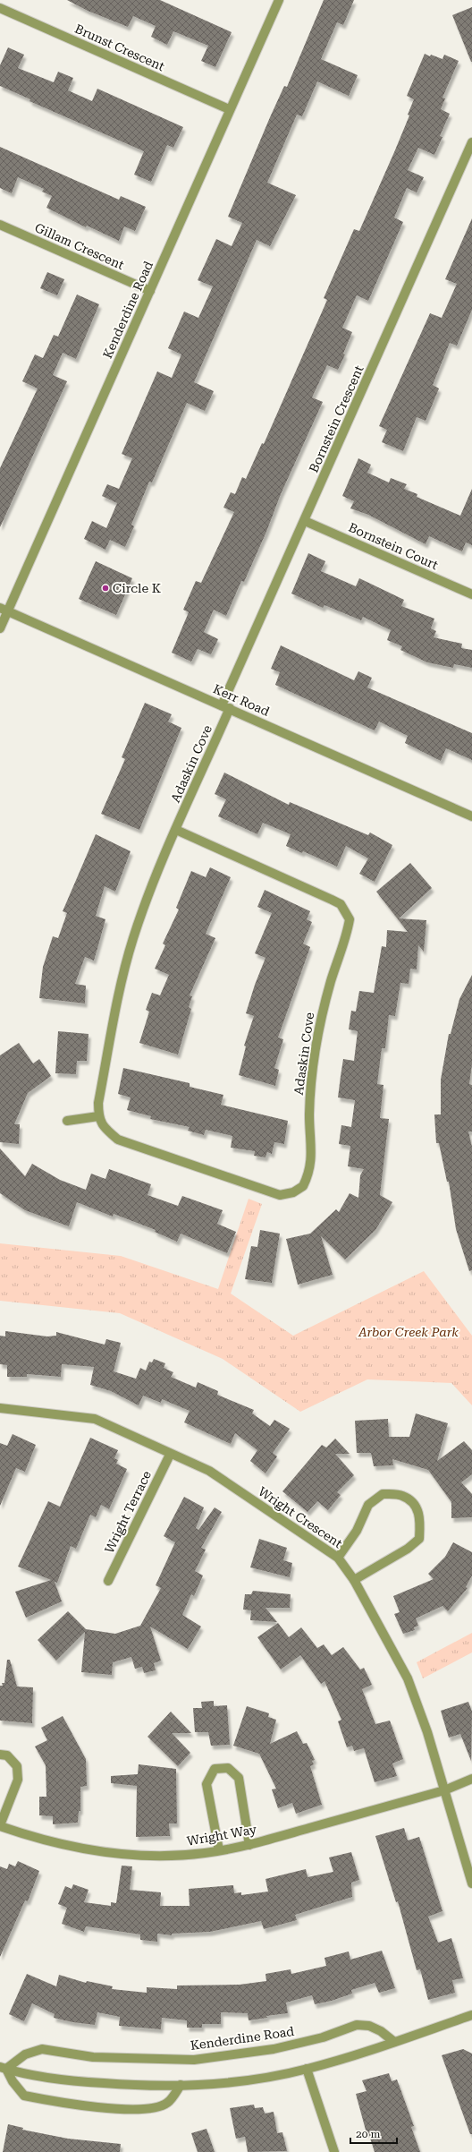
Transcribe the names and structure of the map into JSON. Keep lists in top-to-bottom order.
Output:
{
  "streets": {
    "street": [
      "Brunst Crescent",
      "Gillam Crescent",
      "Kenderdine Road",
      "Bornstein Crescent",
      "Bornstein Court",
      "Kerr Road",
      "Adaskin Cove",
      "Wright Terrace",
      "Wright Crescent",
      "Wright Way"
    ]
  },
  "crossings": [
    ["Brunst Crescent", "Kenderdine Road"],
    ["Gillam Crescent", "Kenderdine Road"],
    ["Kenderdine Road", "Kerr Road"],
    ["Bornstein Crescent", "Bornstein Court"],
    ["Bornstein Crescent", "Kerr Road"],
    ["Bornstein Crescent", "Adaskin Cove"],
    ["Kerr Road", "Adaskin Cove"],
    ["Wright Terrace", "Wright Crescent"],
    ["Wright Crescent", "Wright Way"]
  ],
  "parks": ["Arbor Creek Park"],
  "places": ["Circle K"],
  "scale_bar": "20 m"
}
